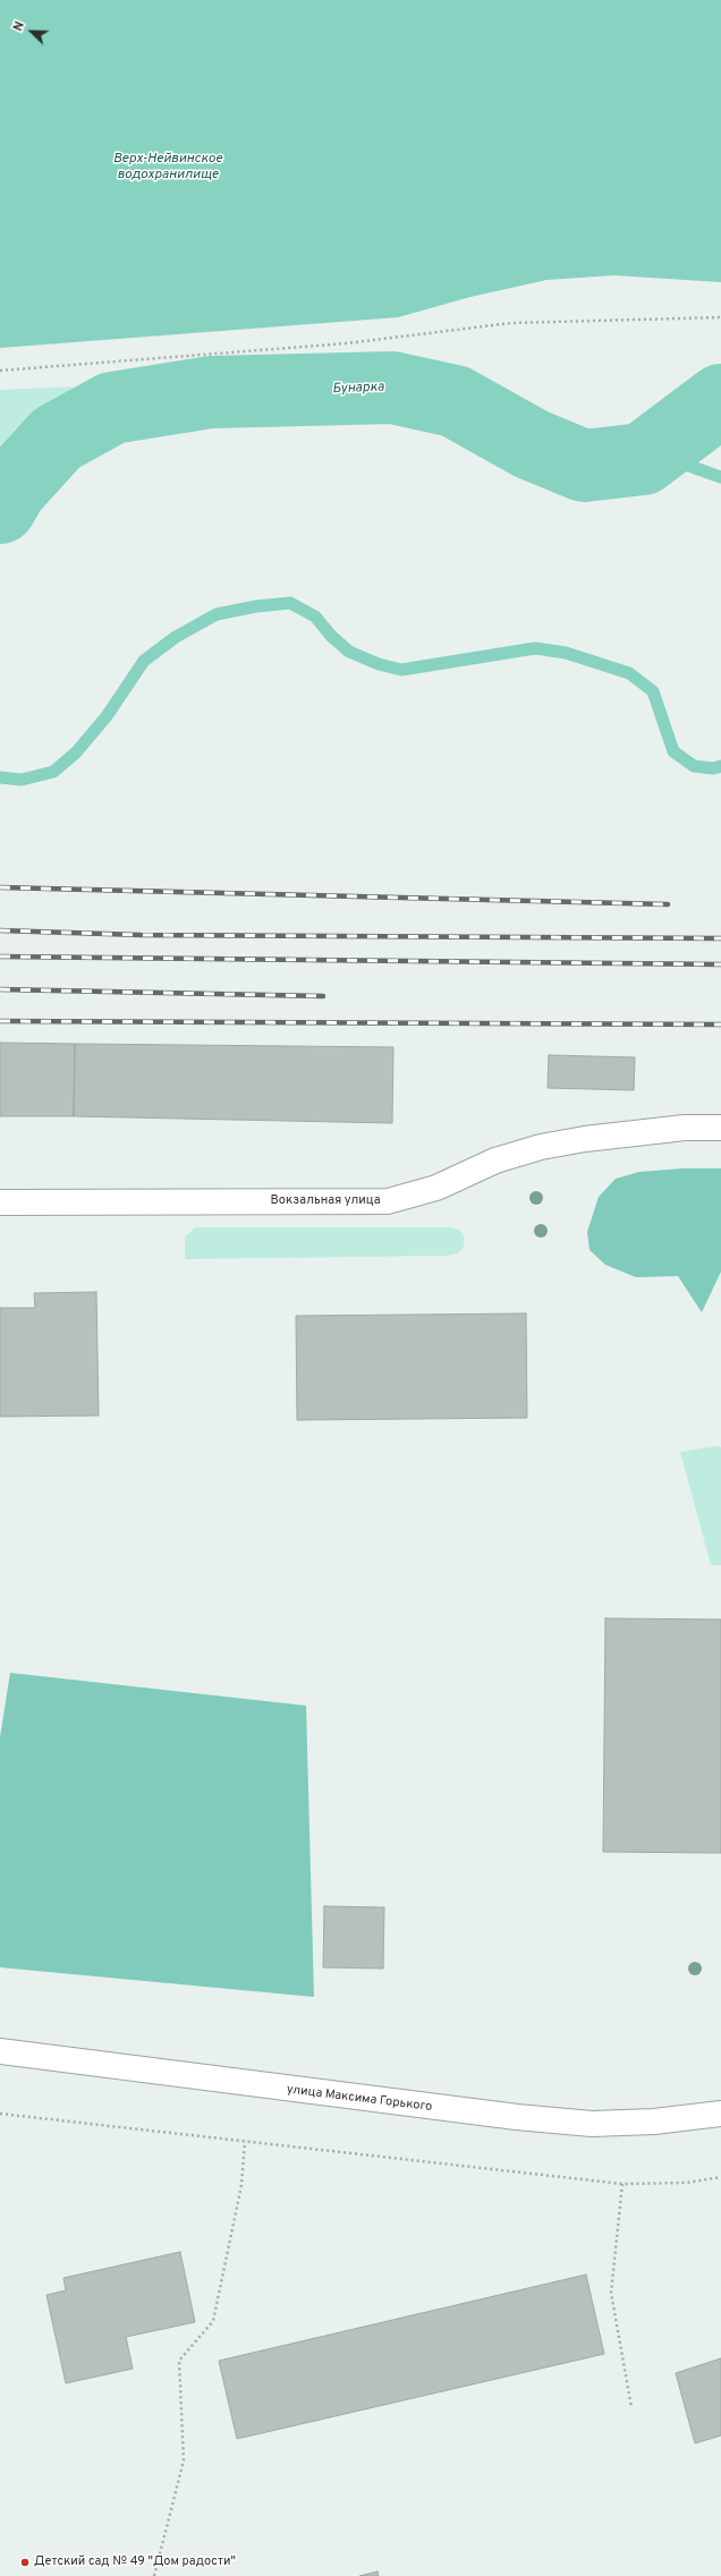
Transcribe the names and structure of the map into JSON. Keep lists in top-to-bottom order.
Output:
{
  "streets": {
    "street": ["Вокзальная улица", "улица Максима Горького"]
  },
  "water": ["Верх-Нейвинское водохранилище", "Бунарка"],
  "places": ["Детский сад № 49 \"Дом радости\""],
  "north": "top left"
}
